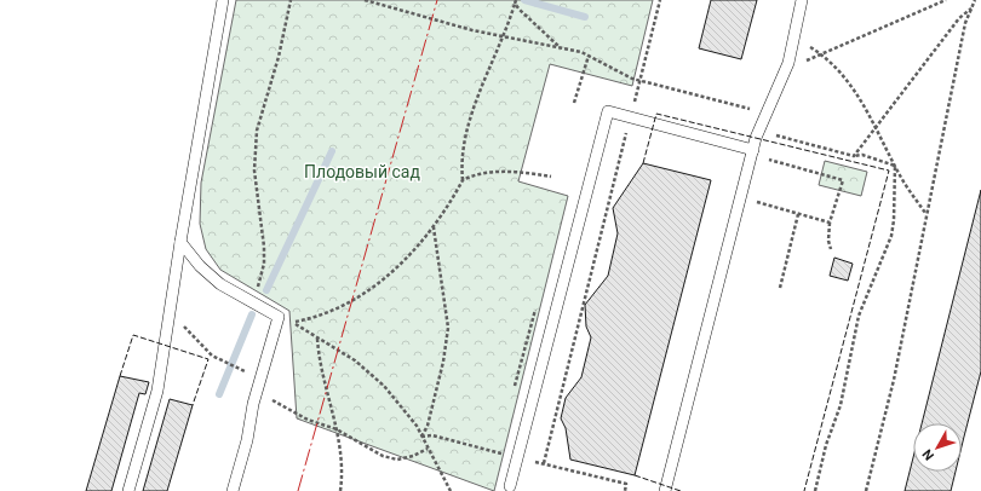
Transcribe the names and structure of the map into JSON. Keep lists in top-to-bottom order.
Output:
{
  "parks": ["Плодовый сад"],
  "north": "bottom left"
}
